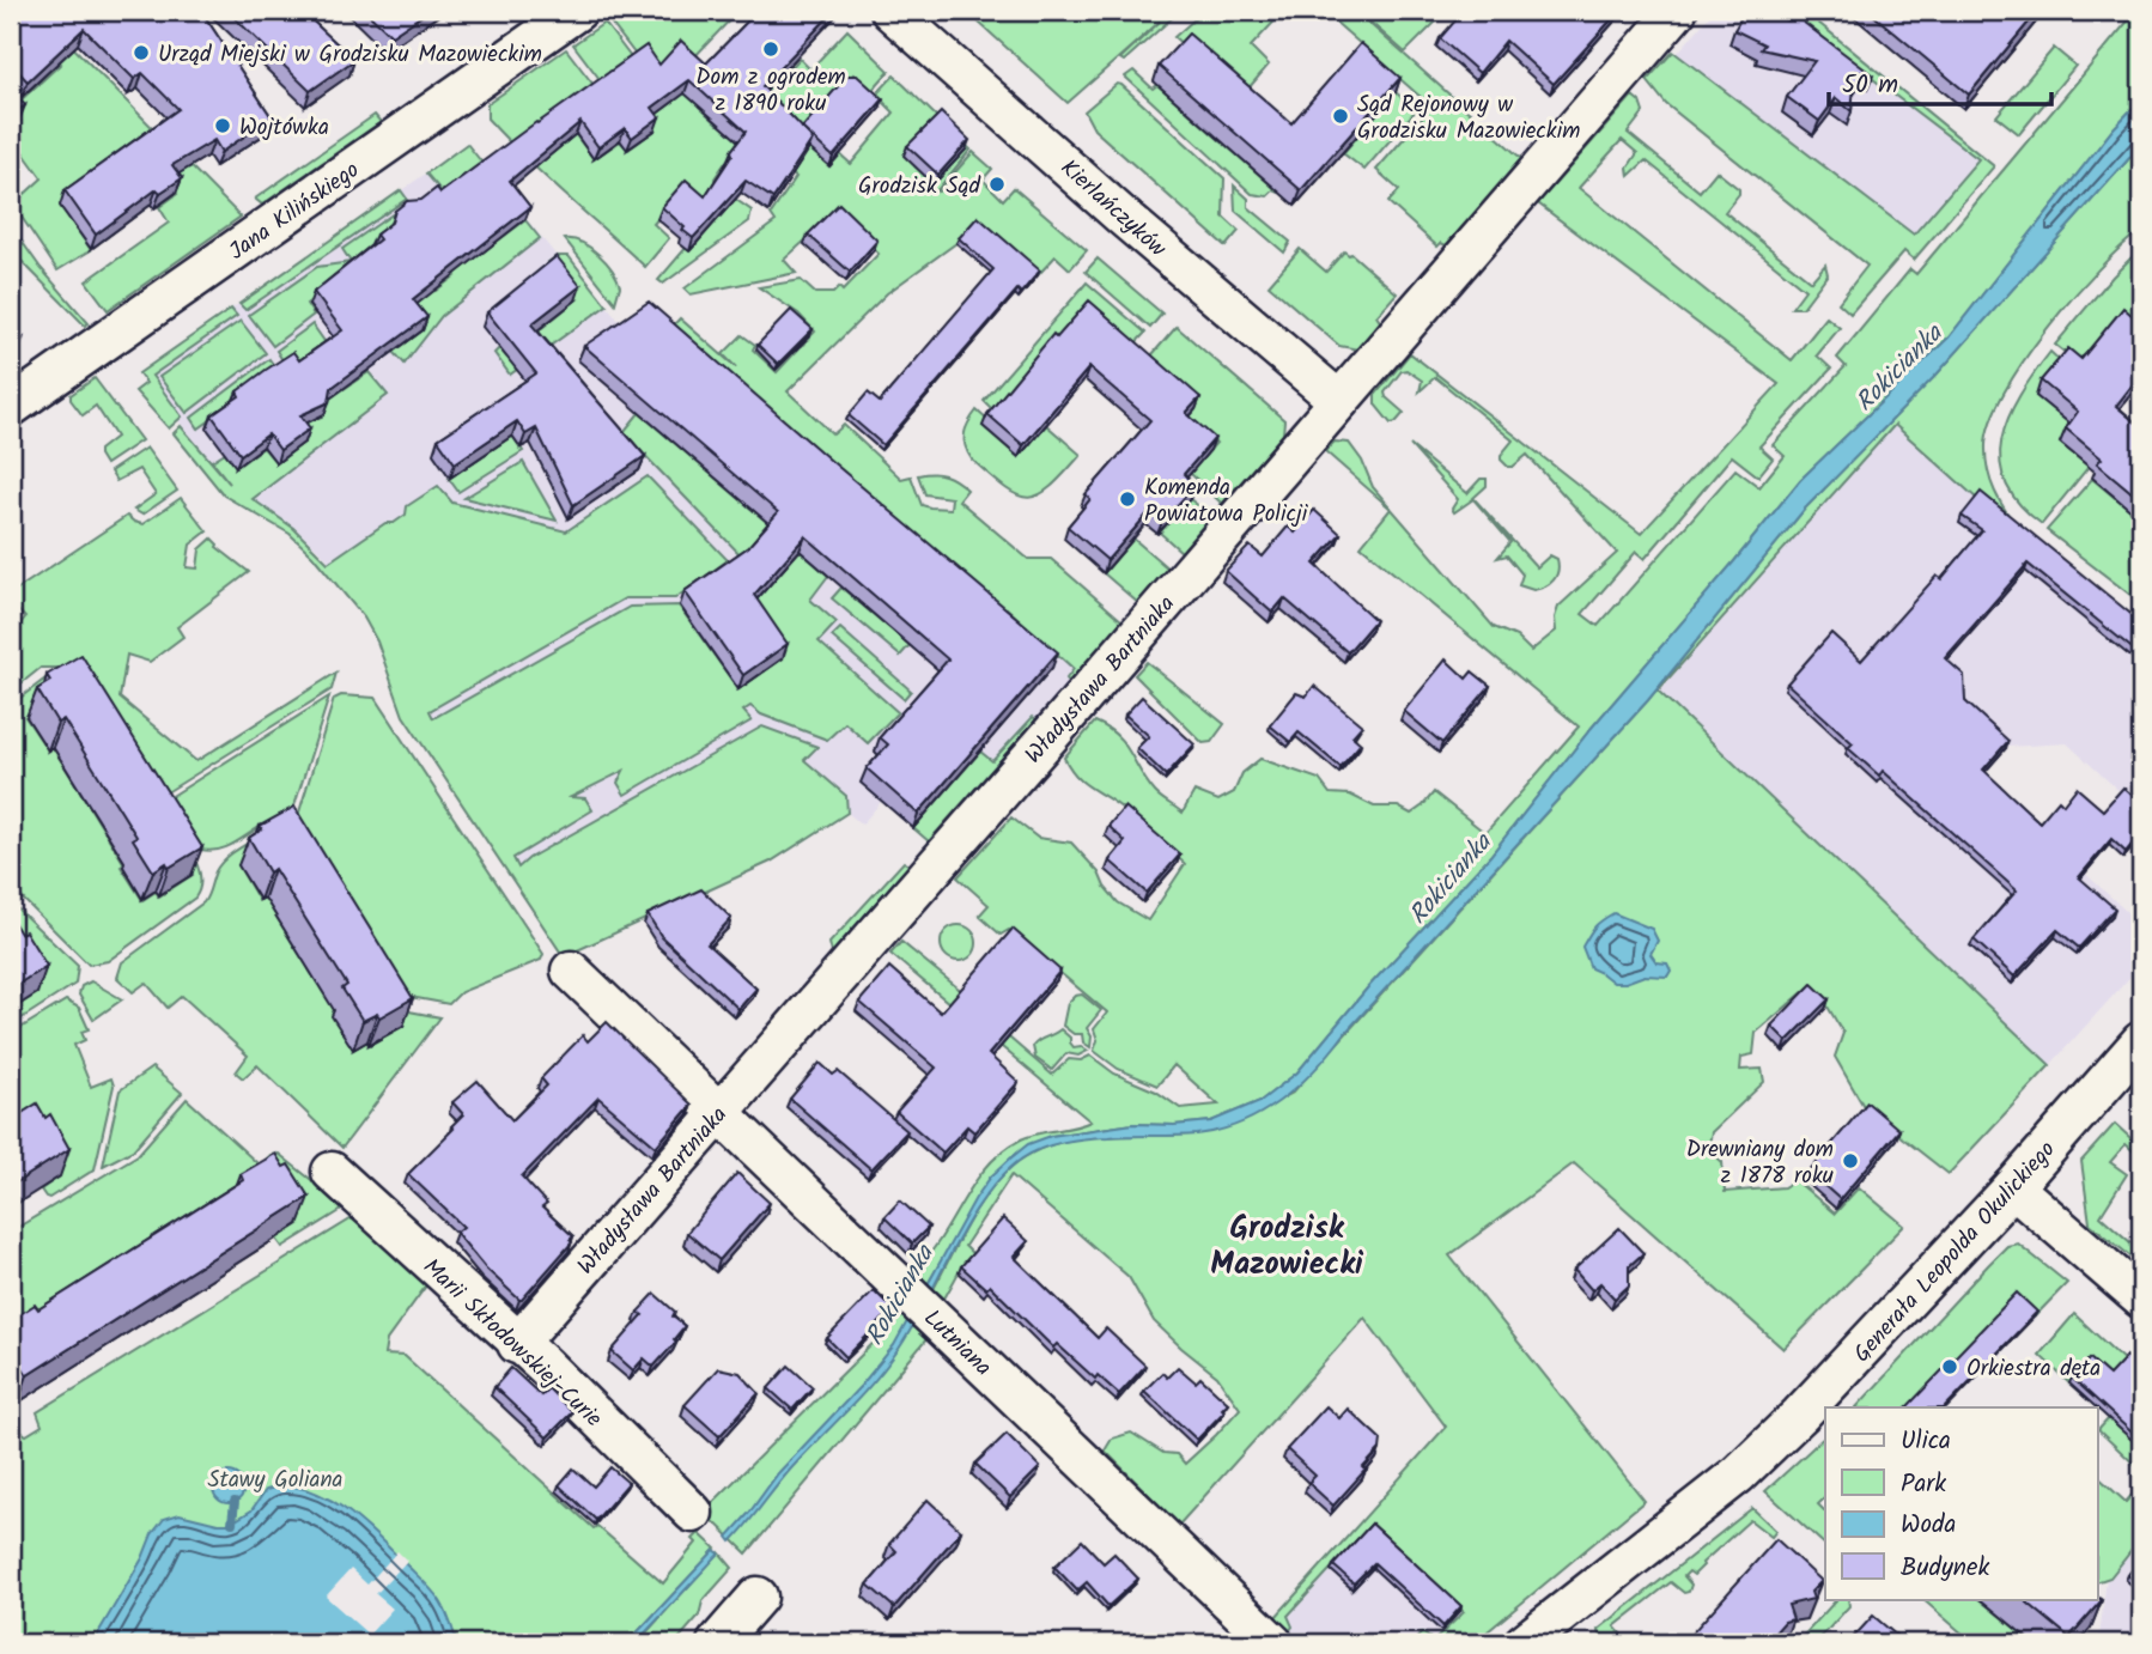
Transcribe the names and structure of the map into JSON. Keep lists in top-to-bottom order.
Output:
{
  "streets": {
    "street": [
      "Kierlańczyków",
      "Jana Kilińskiego",
      "Władysława Bartniaka",
      "Generała Leopolda Okulickiego",
      "Marii Skłodowskiej-Curie",
      "Lutniana"
    ]
  },
  "crossings": [
    ["Kierlańczyków", "Władysława Bartniaka"],
    ["Władysława Bartniaka", "Marii Skłodowskiej-Curie"],
    ["Władysława Bartniaka", "Lutniana"]
  ],
  "districts": ["Grodzisk Mazowiecki"],
  "water": ["Rokicianka"],
  "parks": ["Stawy Goliana"],
  "places": [
    "Dom z ogrodem z 1890 roku",
    "Urząd Miejski w Grodzisku Mazowieckim",
    "Sąd Rejonowy w Grodzisku Mazowieckim",
    "Wojtówka",
    "Grodzisk Sąd",
    "Komenda Powiatowa Policji",
    "Drewniany dom z 1878 roku",
    "Orkiestra dęta"
  ],
  "legend": [
    "Ulica",
    "Park",
    "Woda",
    "Budynek"
  ],
  "scale_bar": "50 m"
}
